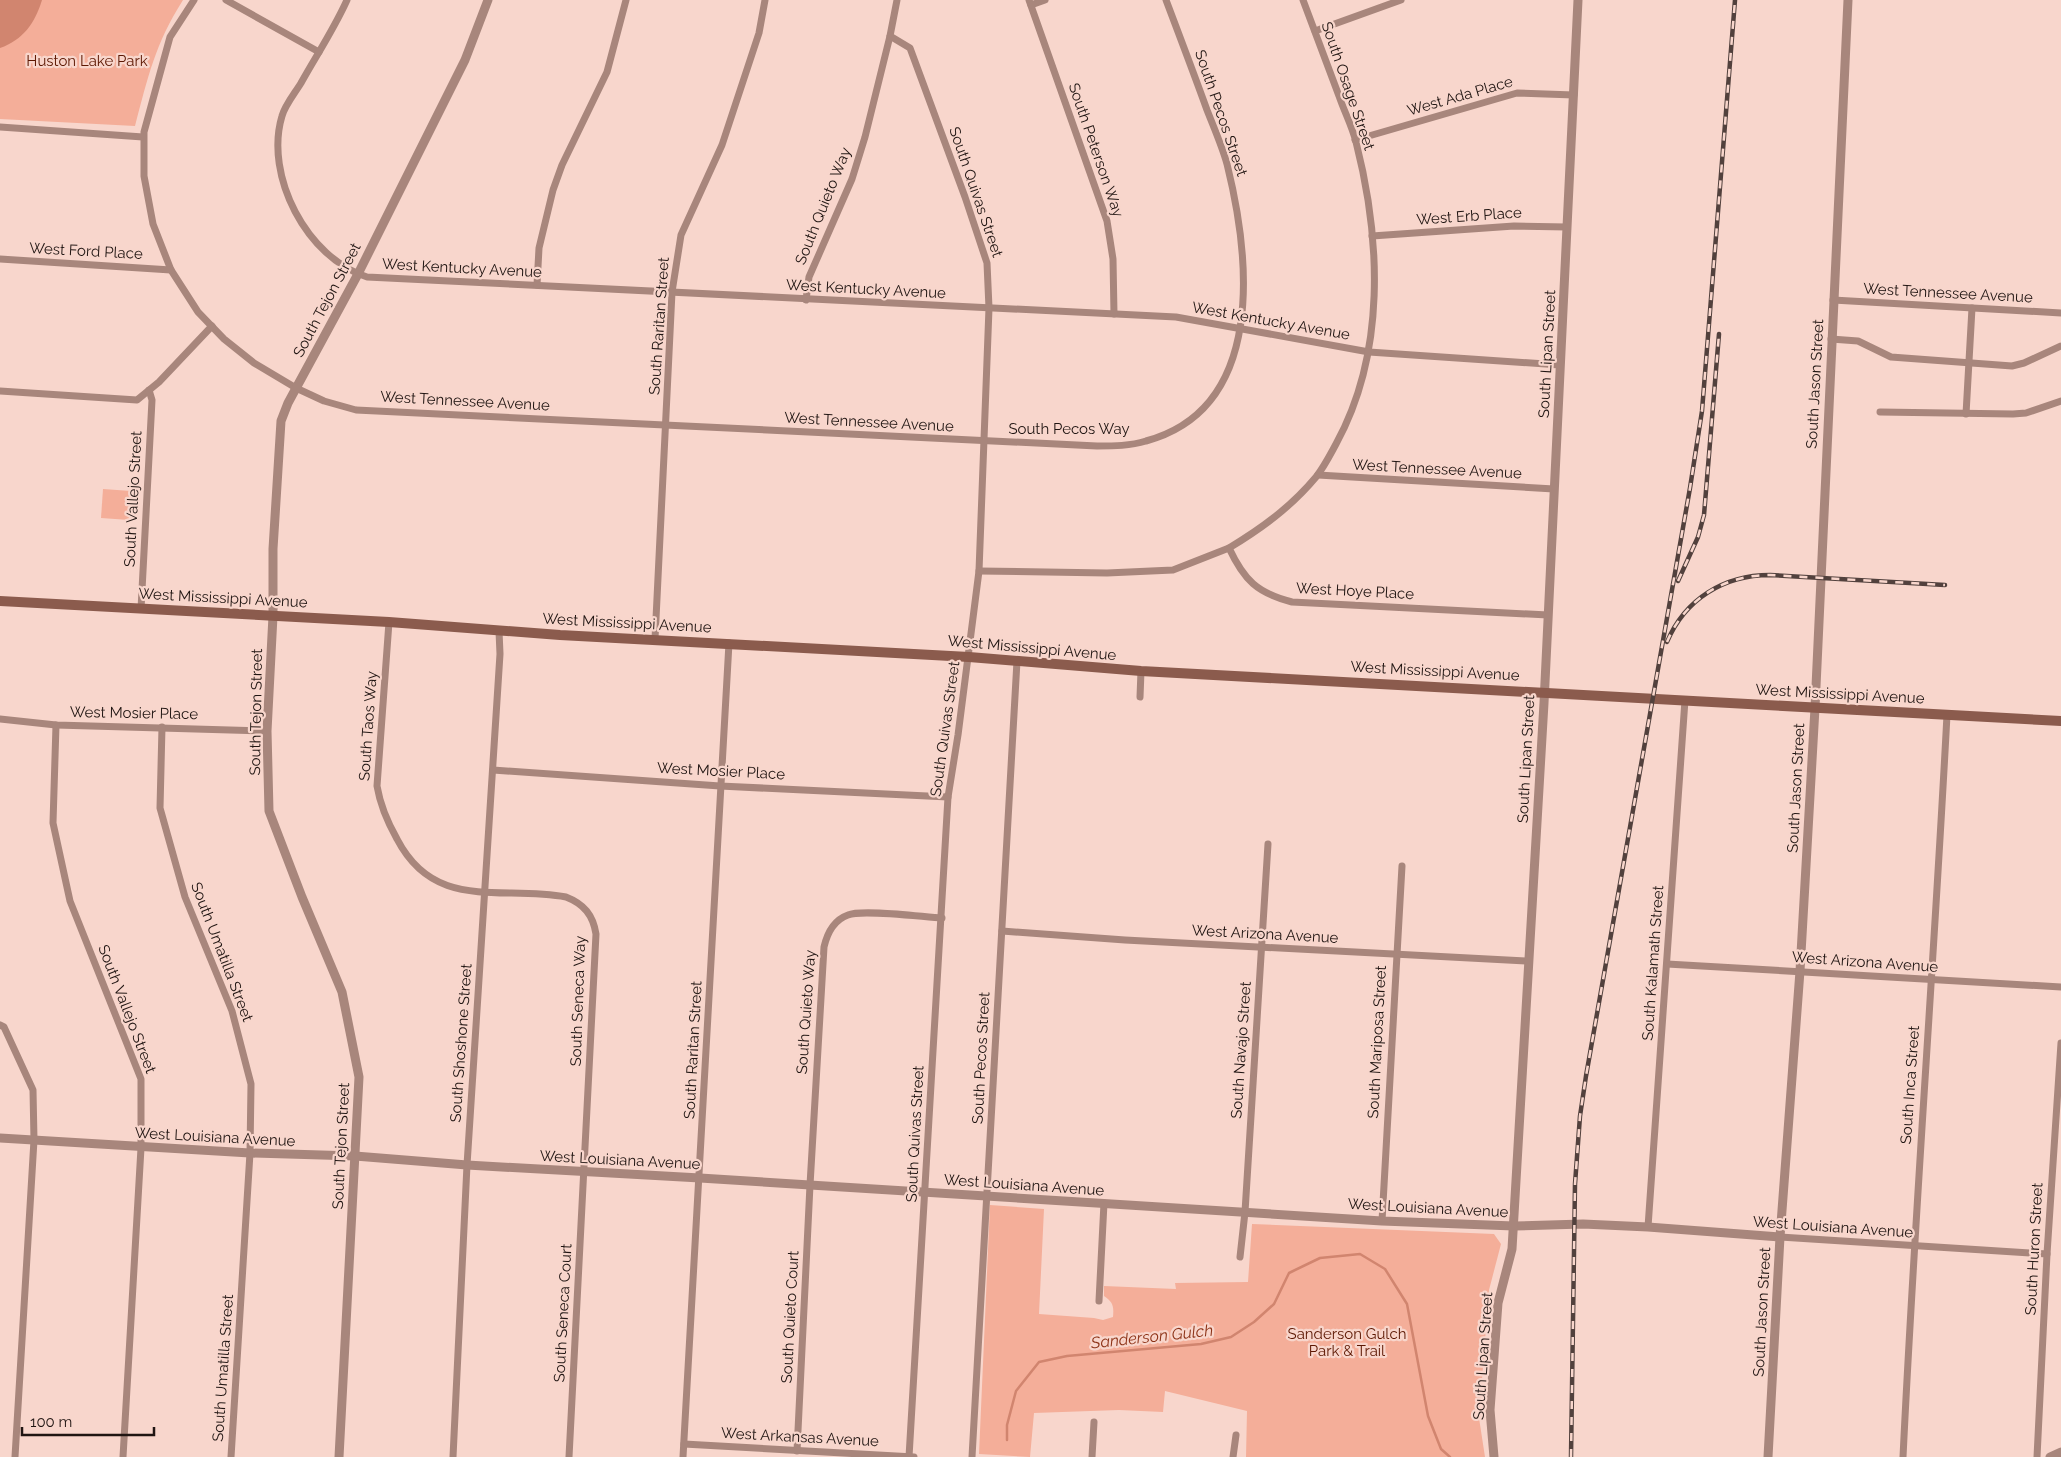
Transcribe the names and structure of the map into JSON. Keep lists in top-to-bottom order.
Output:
{
  "streets": {
    "main road": ["West Mississippi Avenue"],
    "street": [
      "South Osage Street",
      "West Ada Place",
      "South Pecos Street",
      "South Peterson Way",
      "South Quivas Street",
      "South Quieto Way",
      "West Erb Place",
      "West Ford Place",
      "West Kentucky Avenue",
      "West Tennessee Avenue",
      "South Tejon Street",
      "South Raritan Street",
      "South Lipan Street",
      "South Jason Street",
      "South Pecos Way",
      "South Vallejo Street",
      "West Hoye Place",
      "West Mosier Place",
      "South Taos Way",
      "West Arizona Avenue",
      "South Umatilla Street",
      "South Kalamath Street",
      "South Seneca Way",
      "South Mariposa Street",
      "South Shoshone Street",
      "South Navajo Street",
      "South Inca Street",
      "West Louisiana Avenue",
      "South Huron Street",
      "South Seneca Court",
      "South Quieto Court",
      "West Arkansas Avenue"
    ]
  },
  "crossings": [
    ["South Osage Street", "West Ada Place"],
    ["South Osage Street", "West Erb Place"],
    ["South Osage Street", "West Kentucky Avenue"],
    ["South Osage Street", "West Tennessee Avenue"],
    ["South Osage Street", "West Hoye Place"],
    ["West Ada Place", "South Lipan Street"],
    ["South Pecos Street", "West Kentucky Avenue"],
    ["South Pecos Street", "South Pecos Way"],
    ["South Pecos Street", "West Mississippi Avenue"],
    ["South Pecos Street", "West Arizona Avenue"],
    ["South Pecos Street", "West Louisiana Avenue"],
    ["South Peterson Way", "West Kentucky Avenue"],
    ["South Quivas Street", "South Quieto Way"],
    ["South Quivas Street", "West Kentucky Avenue"],
    ["South Quivas Street", "West Tennessee Avenue"],
    ["South Quivas Street", "South Pecos Way"],
    ["South Quivas Street", "West Mississippi Avenue"],
    ["South Quivas Street", "West Mosier Place"],
    ["South Quivas Street", "West Louisiana Avenue"],
    ["South Quivas Street", "West Arkansas Avenue"],
    ["South Quieto Way", "West Kentucky Avenue"],
    ["South Quieto Way", "West Louisiana Avenue"],
    ["South Quieto Way", "South Quieto Court"],
    ["West Erb Place", "South Lipan Street"],
    ["West Kentucky Avenue", "South Tejon Street"],
    ["West Kentucky Avenue", "South Raritan Street"],
    ["West Kentucky Avenue", "South Lipan Street"],
    ["West Tennessee Avenue", "South Tejon Street"],
    ["West Tennessee Avenue", "South Raritan Street"],
    ["West Tennessee Avenue", "South Lipan Street"],
    ["West Tennessee Avenue", "South Jason Street"],
    ["West Tennessee Avenue", "South Pecos Way"],
    ["South Tejon Street", "West Mississippi Avenue"],
    ["South Tejon Street", "West Mosier Place"],
    ["South Tejon Street", "West Louisiana Avenue"],
    ["South Raritan Street", "West Mississippi Avenue"],
    ["South Raritan Street", "West Mosier Place"],
    ["South Raritan Street", "West Louisiana Avenue"],
    ["South Raritan Street", "West Arkansas Avenue"],
    ["South Lipan Street", "West Hoye Place"],
    ["South Lipan Street", "West Mississippi Avenue"],
    ["South Lipan Street", "West Arizona Avenue"],
    ["South Lipan Street", "West Louisiana Avenue"],
    ["South Jason Street", "West Mississippi Avenue"],
    ["South Jason Street", "West Arizona Avenue"],
    ["South Jason Street", "West Louisiana Avenue"],
    ["South Vallejo Street", "West Mississippi Avenue"],
    ["South Vallejo Street", "West Mosier Place"],
    ["South Vallejo Street", "West Louisiana Avenue"],
    ["West Mississippi Avenue", "South Taos Way"],
    ["West Mississippi Avenue", "South Kalamath Street"],
    ["West Mississippi Avenue", "South Shoshone Street"],
    ["West Mississippi Avenue", "South Inca Street"],
    ["West Mosier Place", "South Umatilla Street"],
    ["West Mosier Place", "South Shoshone Street"],
    ["South Taos Way", "South Seneca Way"],
    ["South Taos Way", "South Shoshone Street"],
    ["West Arizona Avenue", "South Kalamath Street"],
    ["West Arizona Avenue", "South Mariposa Street"],
    ["West Arizona Avenue", "South Navajo Street"],
    ["West Arizona Avenue", "South Inca Street"],
    ["South Umatilla Street", "West Louisiana Avenue"],
    ["South Kalamath Street", "West Louisiana Avenue"],
    ["South Seneca Way", "South Shoshone Street"],
    ["South Seneca Way", "West Louisiana Avenue"],
    ["South Seneca Way", "South Seneca Court"],
    ["South Mariposa Street", "West Louisiana Avenue"],
    ["South Shoshone Street", "West Louisiana Avenue"],
    ["South Navajo Street", "West Louisiana Avenue"],
    ["South Inca Street", "West Louisiana Avenue"],
    ["West Louisiana Avenue", "South Huron Street"],
    ["West Louisiana Avenue", "South Seneca Court"],
    ["West Louisiana Avenue", "South Quieto Court"],
    ["South Quieto Court", "West Arkansas Avenue"]
  ],
  "water": ["Sanderson Gulch"],
  "parks": ["Huston Lake Park", "Sanderson Gulch Park & Trail"],
  "scale_bar": "100 m"
}
